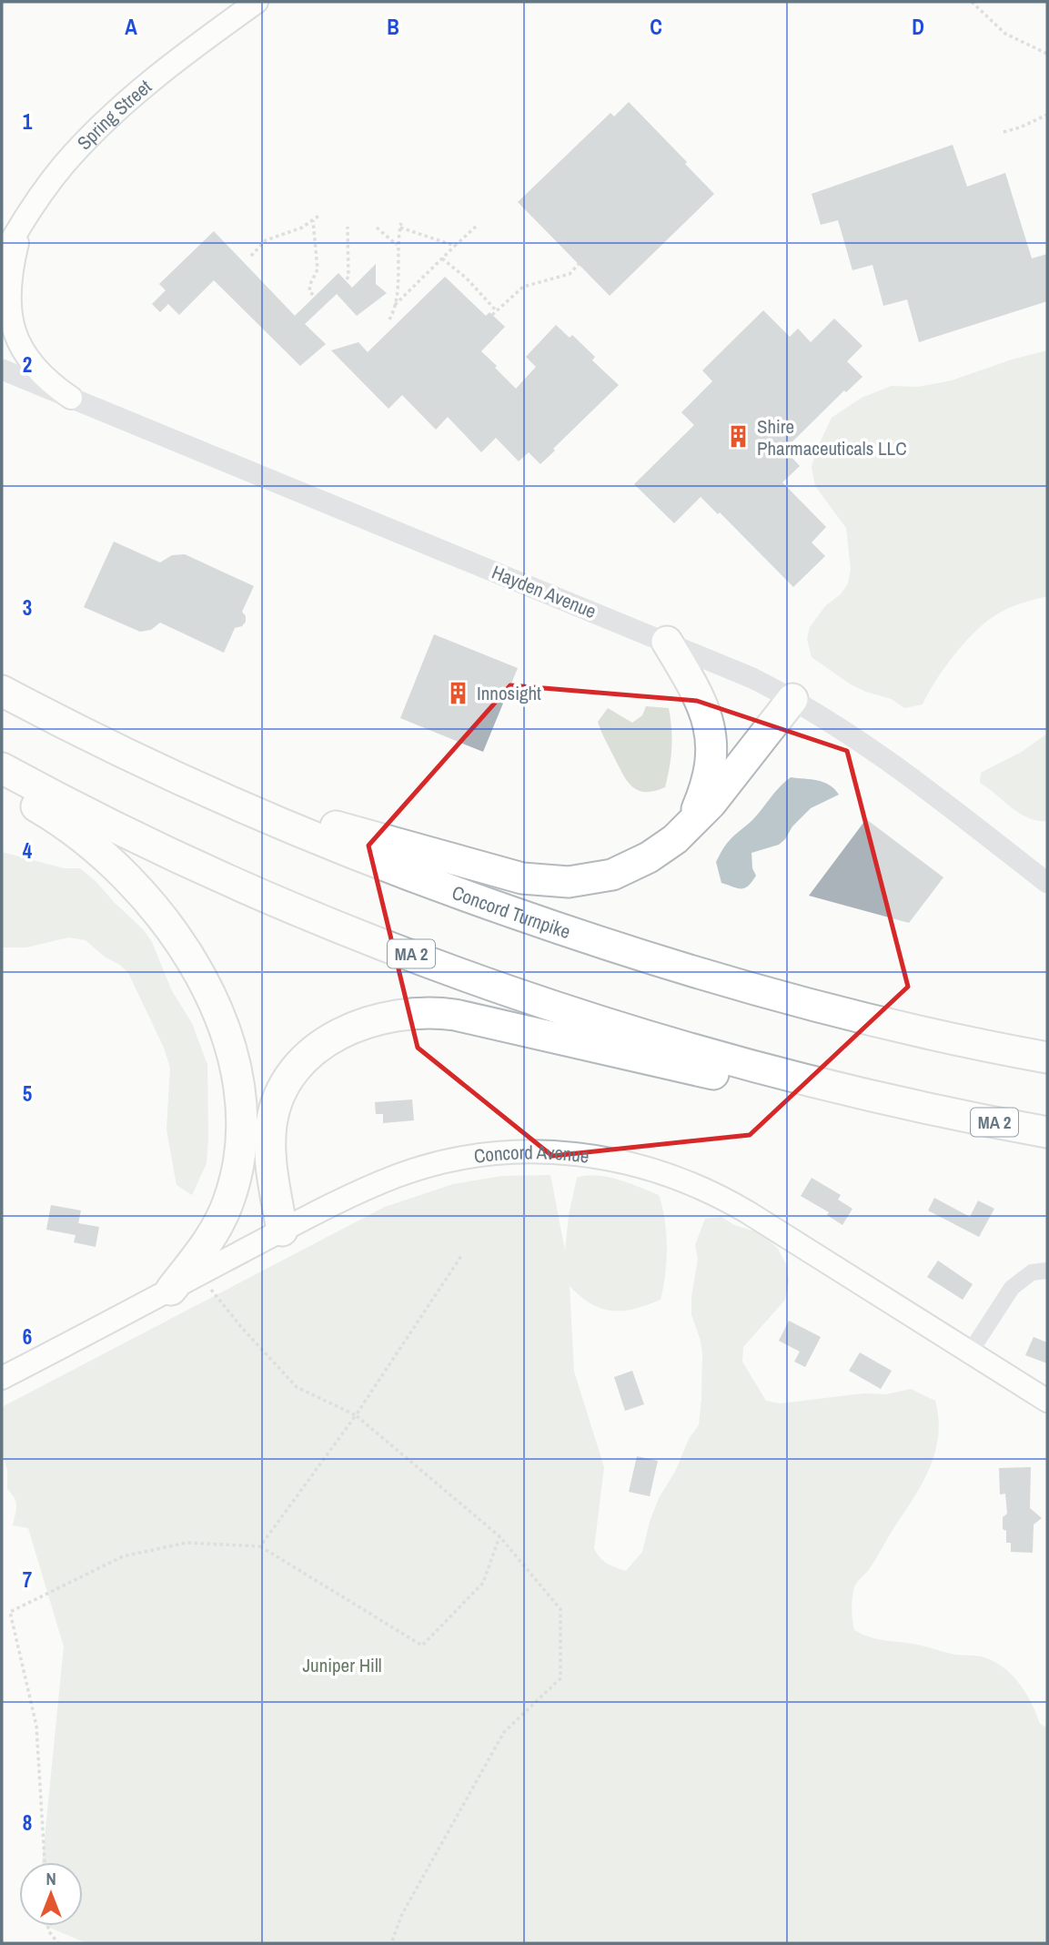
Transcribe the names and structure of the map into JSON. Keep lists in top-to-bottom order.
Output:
{
  "streets": {
    "highway": ["Concord Turnpike", "MA 2"],
    "main road": ["Spring Street", "Concord Avenue"],
    "street": ["Hayden Avenue"]
  },
  "parks": ["Juniper Hill"],
  "places": {
    "building": ["Shire Pharmaceuticals LLC", "Innosight"]
  },
  "north": "top",
  "grid": {
    "columns": [
      "A",
      "B",
      "C",
      "D"
    ],
    "rows": [
      "1",
      "2",
      "3",
      "4",
      "5",
      "6",
      "7",
      "8"
    ]
  }
}
